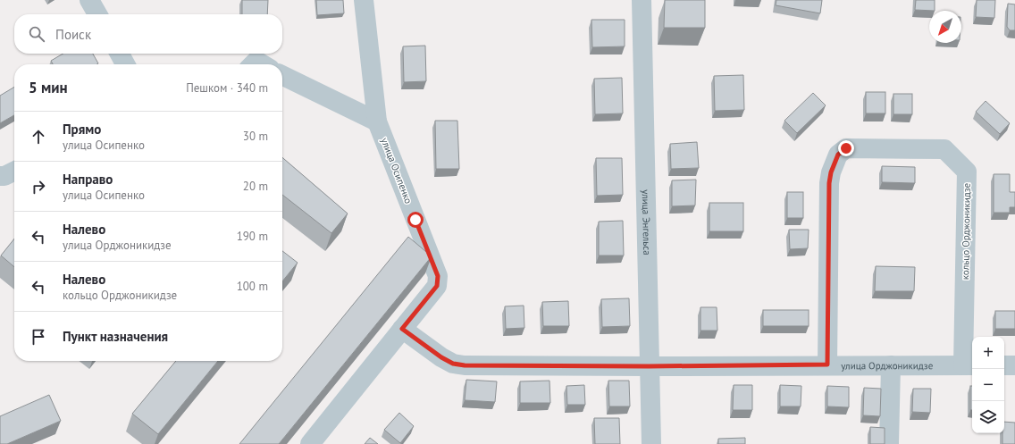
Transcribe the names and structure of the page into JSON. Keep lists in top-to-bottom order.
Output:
{
  "streets": {
    "street": [
      "улица Осипенко",
      "улица Энгельса",
      "кольцо Орджоникидзе",
      "улица Орджоникидзе"
    ]
  },
  "crossings": [
    ["улица Осипенко", "улица Орджоникидзе"],
    ["улица Энгельса", "улица Орджоникидзе"],
    ["кольцо Орджоникидзе", "улица Орджоникидзе"]
  ],
  "north": "bottom left",
  "page": {
    "search": "Поиск",
    "heading": ["5 мин", "Пешком · 340 m"],
    "list": [
      ["Прямо", "улица Осипенко", "30 m"],
      ["Направо", "улица Осипенко", "20 m"],
      ["Налево", "улица Орджоникидзе", "190 m"],
      ["Налево", "кольцо Орджоникидзе", "100 m"],
      "Пункт назначения"
    ],
    "map_buttons": ["+", "−"]
  }
}
